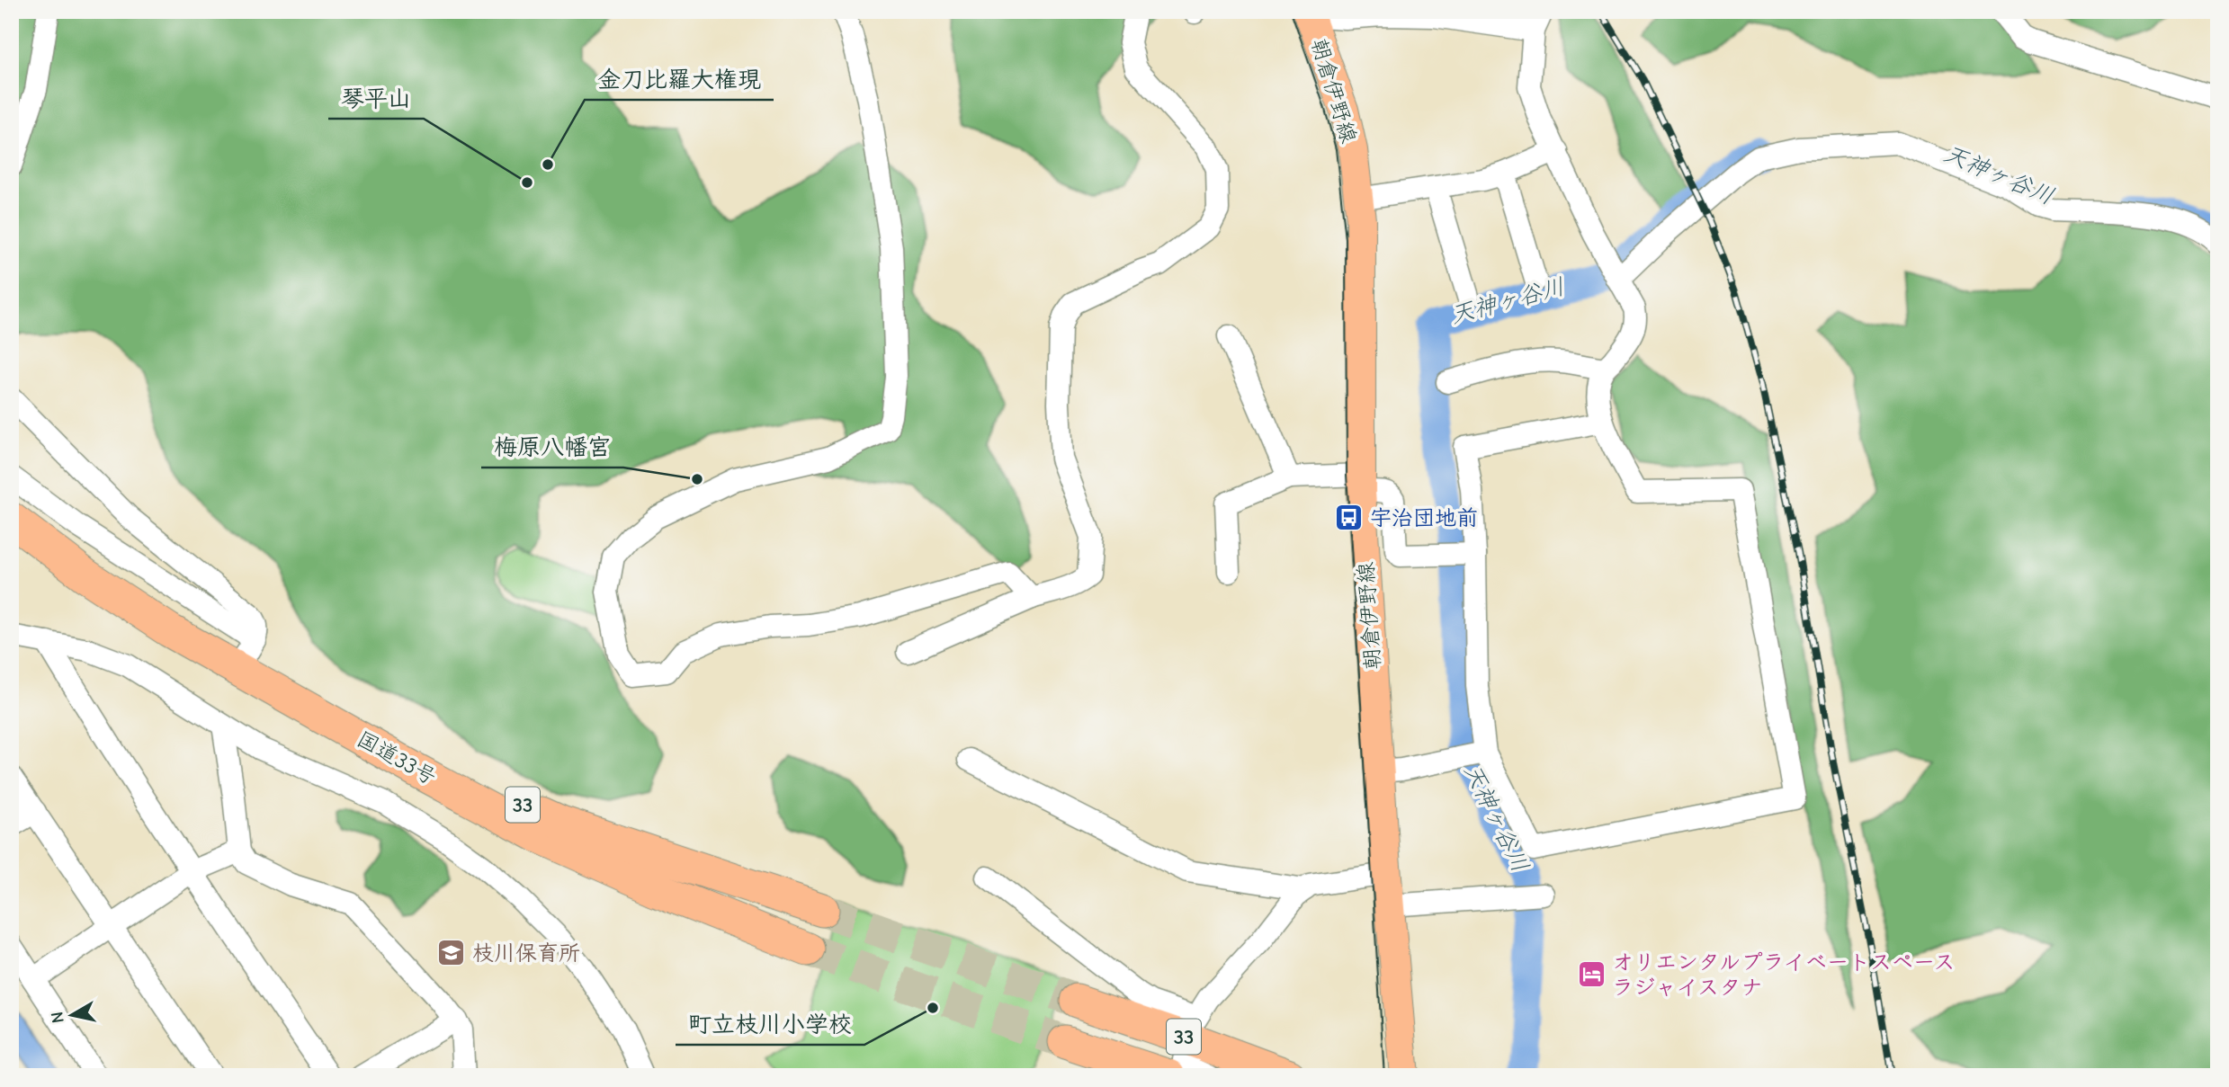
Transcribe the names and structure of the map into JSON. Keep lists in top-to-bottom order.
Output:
{
  "streets": {
    "highway": ["国道33号", "33"],
    "main road": ["朝倉伊野線"]
  },
  "crossings": [
    ["国道33号", "33"]
  ],
  "water": ["天神ヶ谷川"],
  "places": {
    "other": [
      "金刀比羅大権現",
      "琴平山",
      "梅原八幡宮",
      "町立枝川小学校"
    ],
    "bus stop": ["宇治団地前"],
    "school or university": ["枝川保育所"],
    "hotel": ["オリエンタルプライベートスペース ラジャイスタナ"]
  },
  "north": "left"
}
